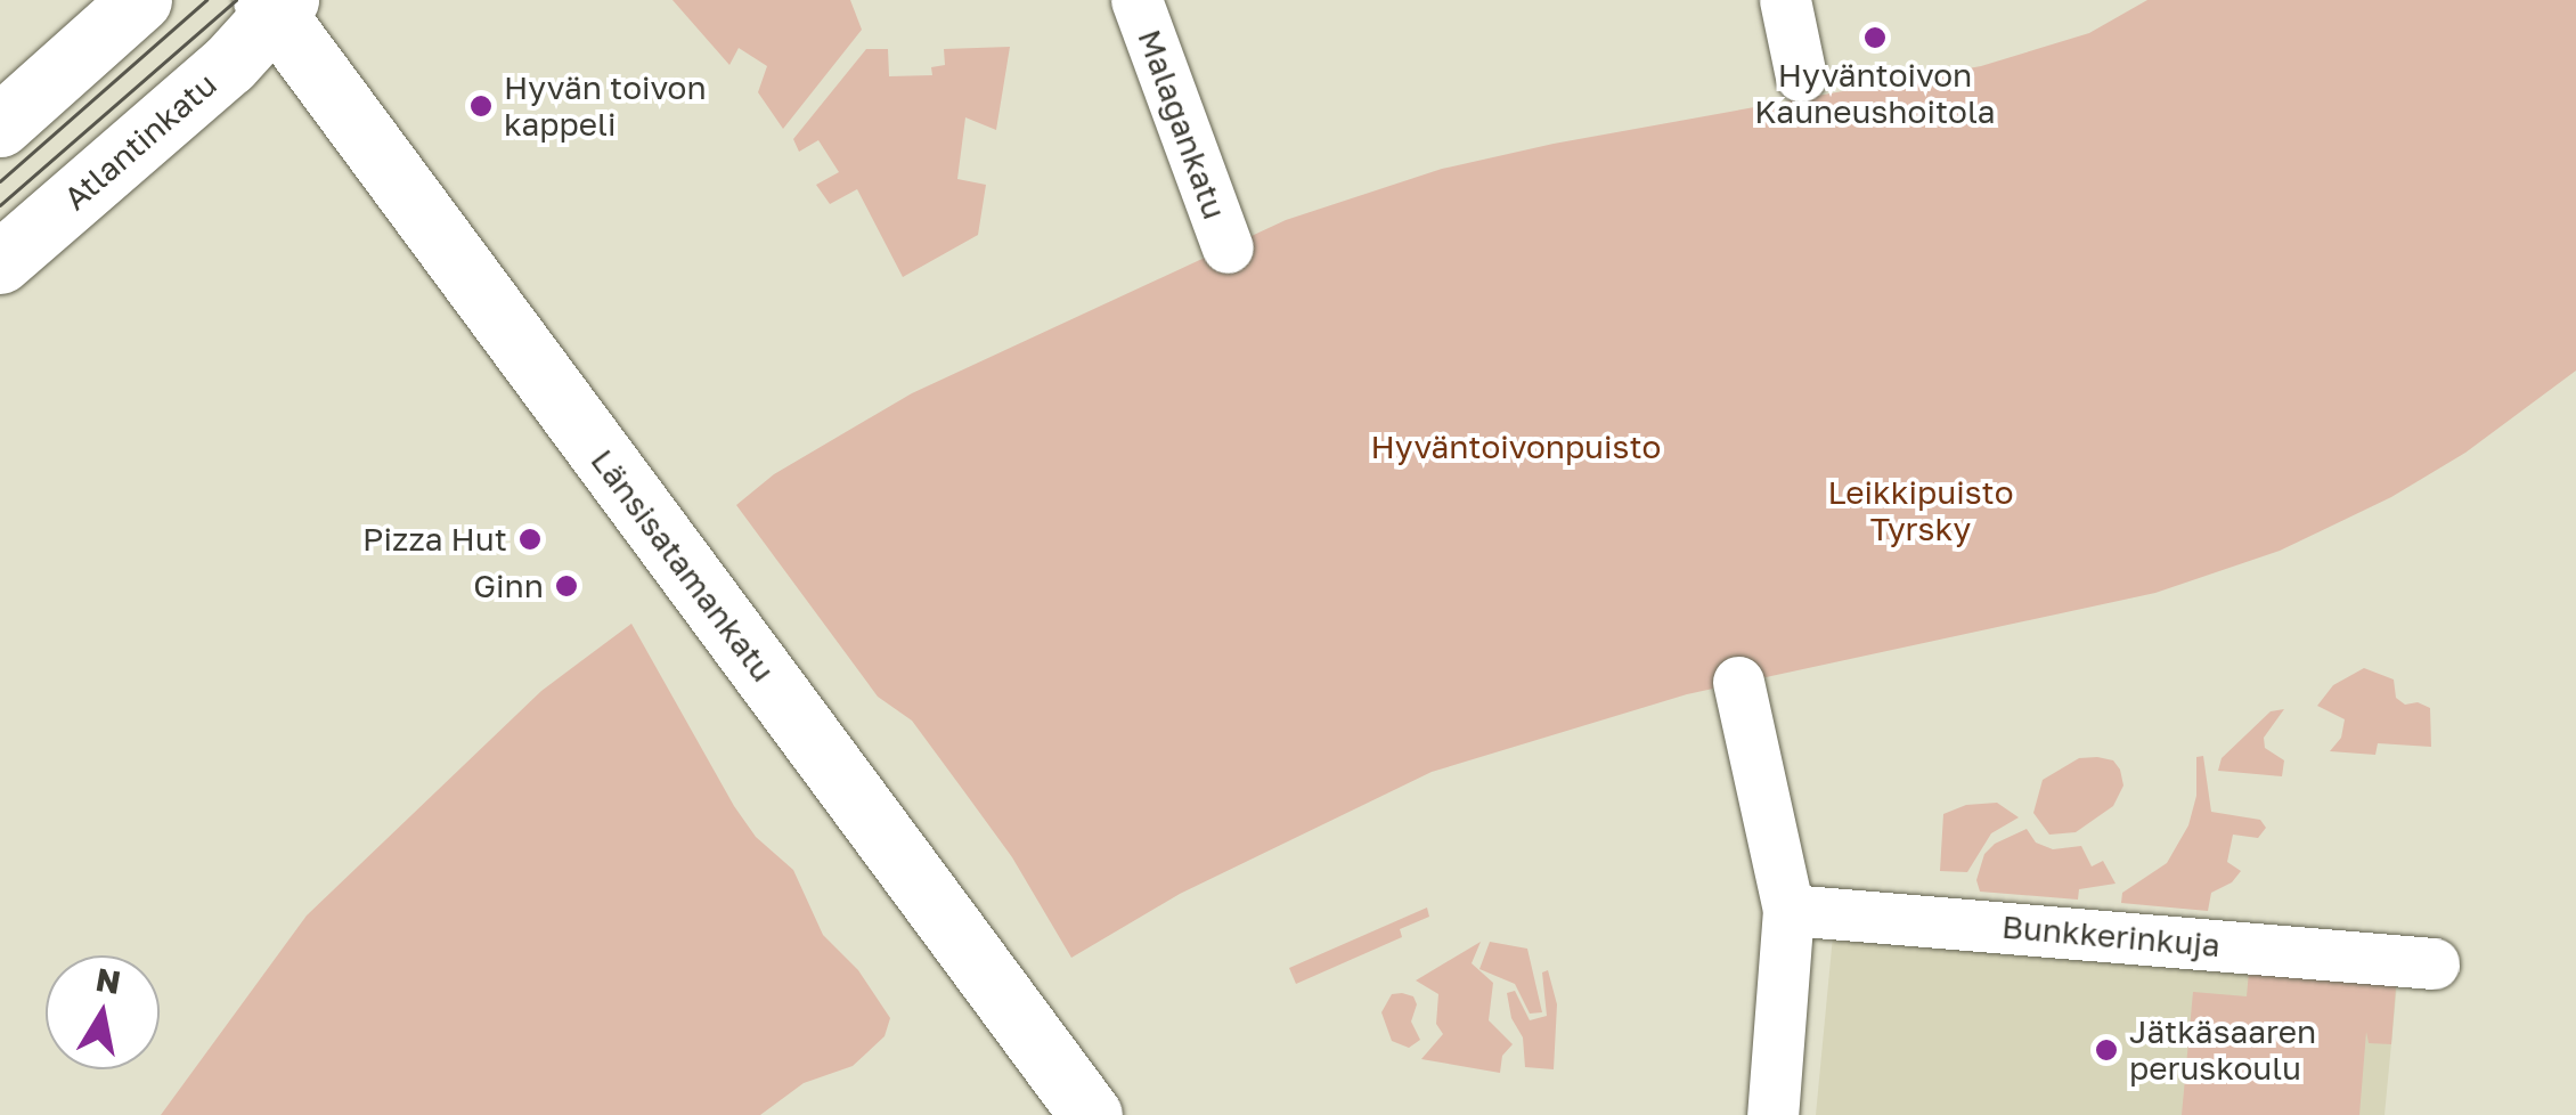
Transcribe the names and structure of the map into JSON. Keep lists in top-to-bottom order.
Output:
{
  "streets": {
    "street": [
      "Malagankatu",
      "Atlantinkatu",
      "Länsisatamankatu",
      "Bunkkerinkuja"
    ]
  },
  "crossings": [
    ["Atlantinkatu", "Länsisatamankatu"]
  ],
  "parks": ["Hyväntoivonpuisto", "Leikkipuisto Tyrsky"],
  "places": [
    "Hyväntoivon Kauneushoitola",
    "Hyvän toivon kappeli",
    "Pizza Hut",
    "Ginn",
    "Jätkäsaaren peruskoulu"
  ],
  "north": "top"
}
